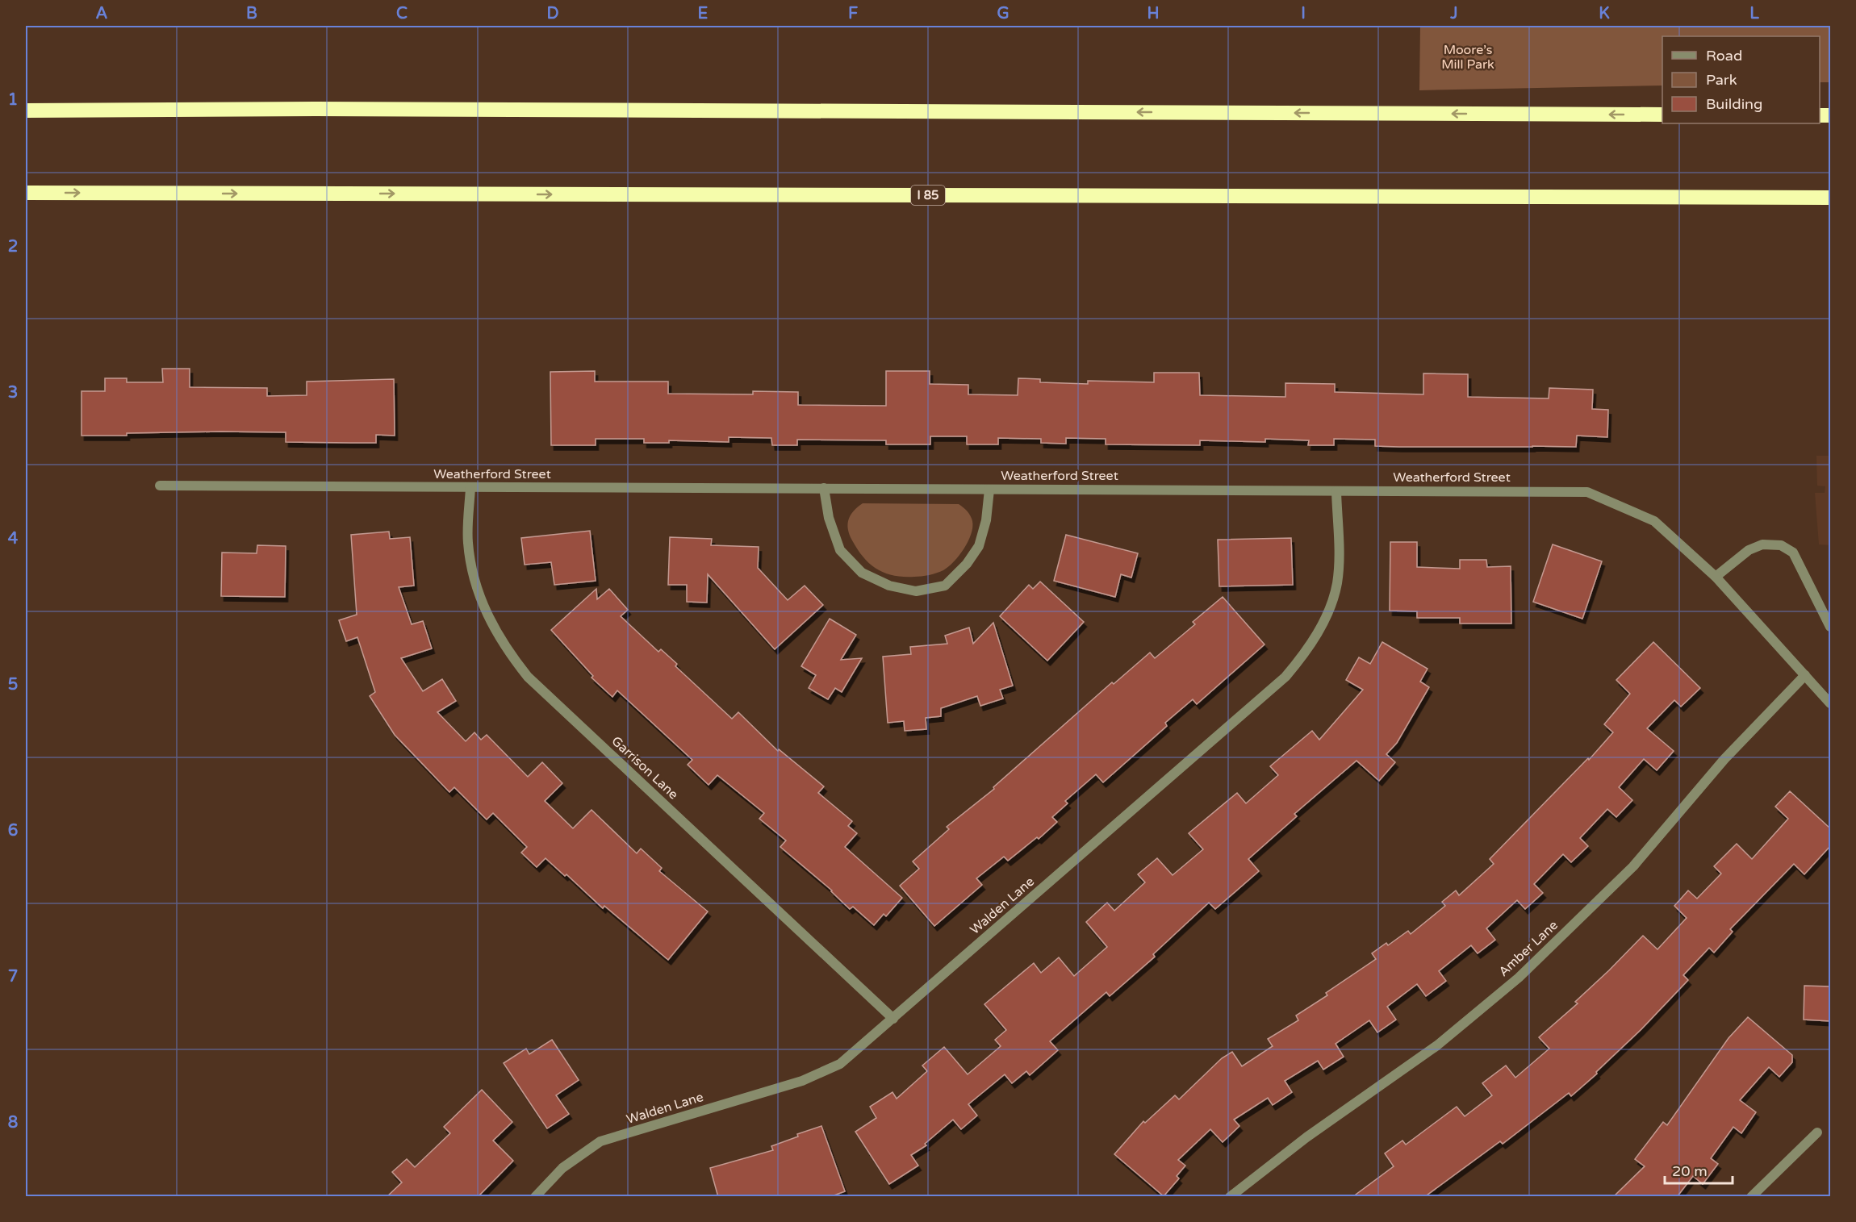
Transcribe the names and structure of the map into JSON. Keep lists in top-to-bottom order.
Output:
{
  "streets": {
    "highway": ["I 85"],
    "street": [
      "Weatherford Street",
      "Garrison Lane",
      "Walden Lane",
      "Amber Lane"
    ]
  },
  "crossings": [
    ["Weatherford Street", "Garrison Lane"],
    ["Weatherford Street", "Walden Lane"],
    ["Weatherford Street", "Amber Lane"],
    ["Garrison Lane", "Walden Lane"]
  ],
  "parks": ["Moore’s Mill Park"],
  "legend": ["Road", "Park", "Building"],
  "scale_bar": "20 m",
  "grid": {
    "columns": [
      "A",
      "B",
      "C",
      "D",
      "E",
      "F",
      "G",
      "H",
      "I",
      "J",
      "K",
      "L"
    ],
    "rows": [
      "1",
      "2",
      "3",
      "4",
      "5",
      "6",
      "7",
      "8"
    ]
  }
}
